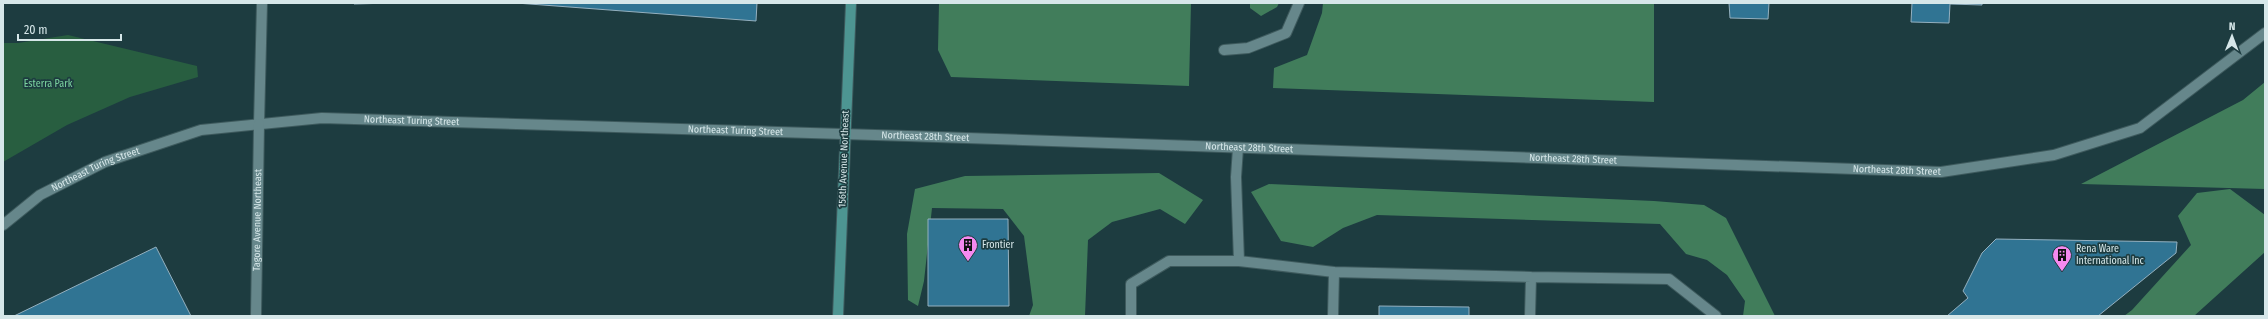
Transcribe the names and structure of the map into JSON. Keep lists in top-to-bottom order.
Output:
{
  "streets": {
    "main road": ["156th Avenue Northeast"],
    "street": ["Northeast Turing Street", "Northeast 28th Street", "Tagore Avenue Northeast"]
  },
  "crossings": [
    ["Northeast Turing Street", "Northeast 28th Street"],
    ["Northeast Turing Street", "156th Avenue Northeast"],
    ["Northeast Turing Street", "Tagore Avenue Northeast"],
    ["Northeast 28th Street", "156th Avenue Northeast"]
  ],
  "parks": ["Esterra Park"],
  "places": {
    "building": ["Frontier", "Rena Ware International Inc"]
  },
  "scale_bar": "20 m",
  "north": "top"
}
